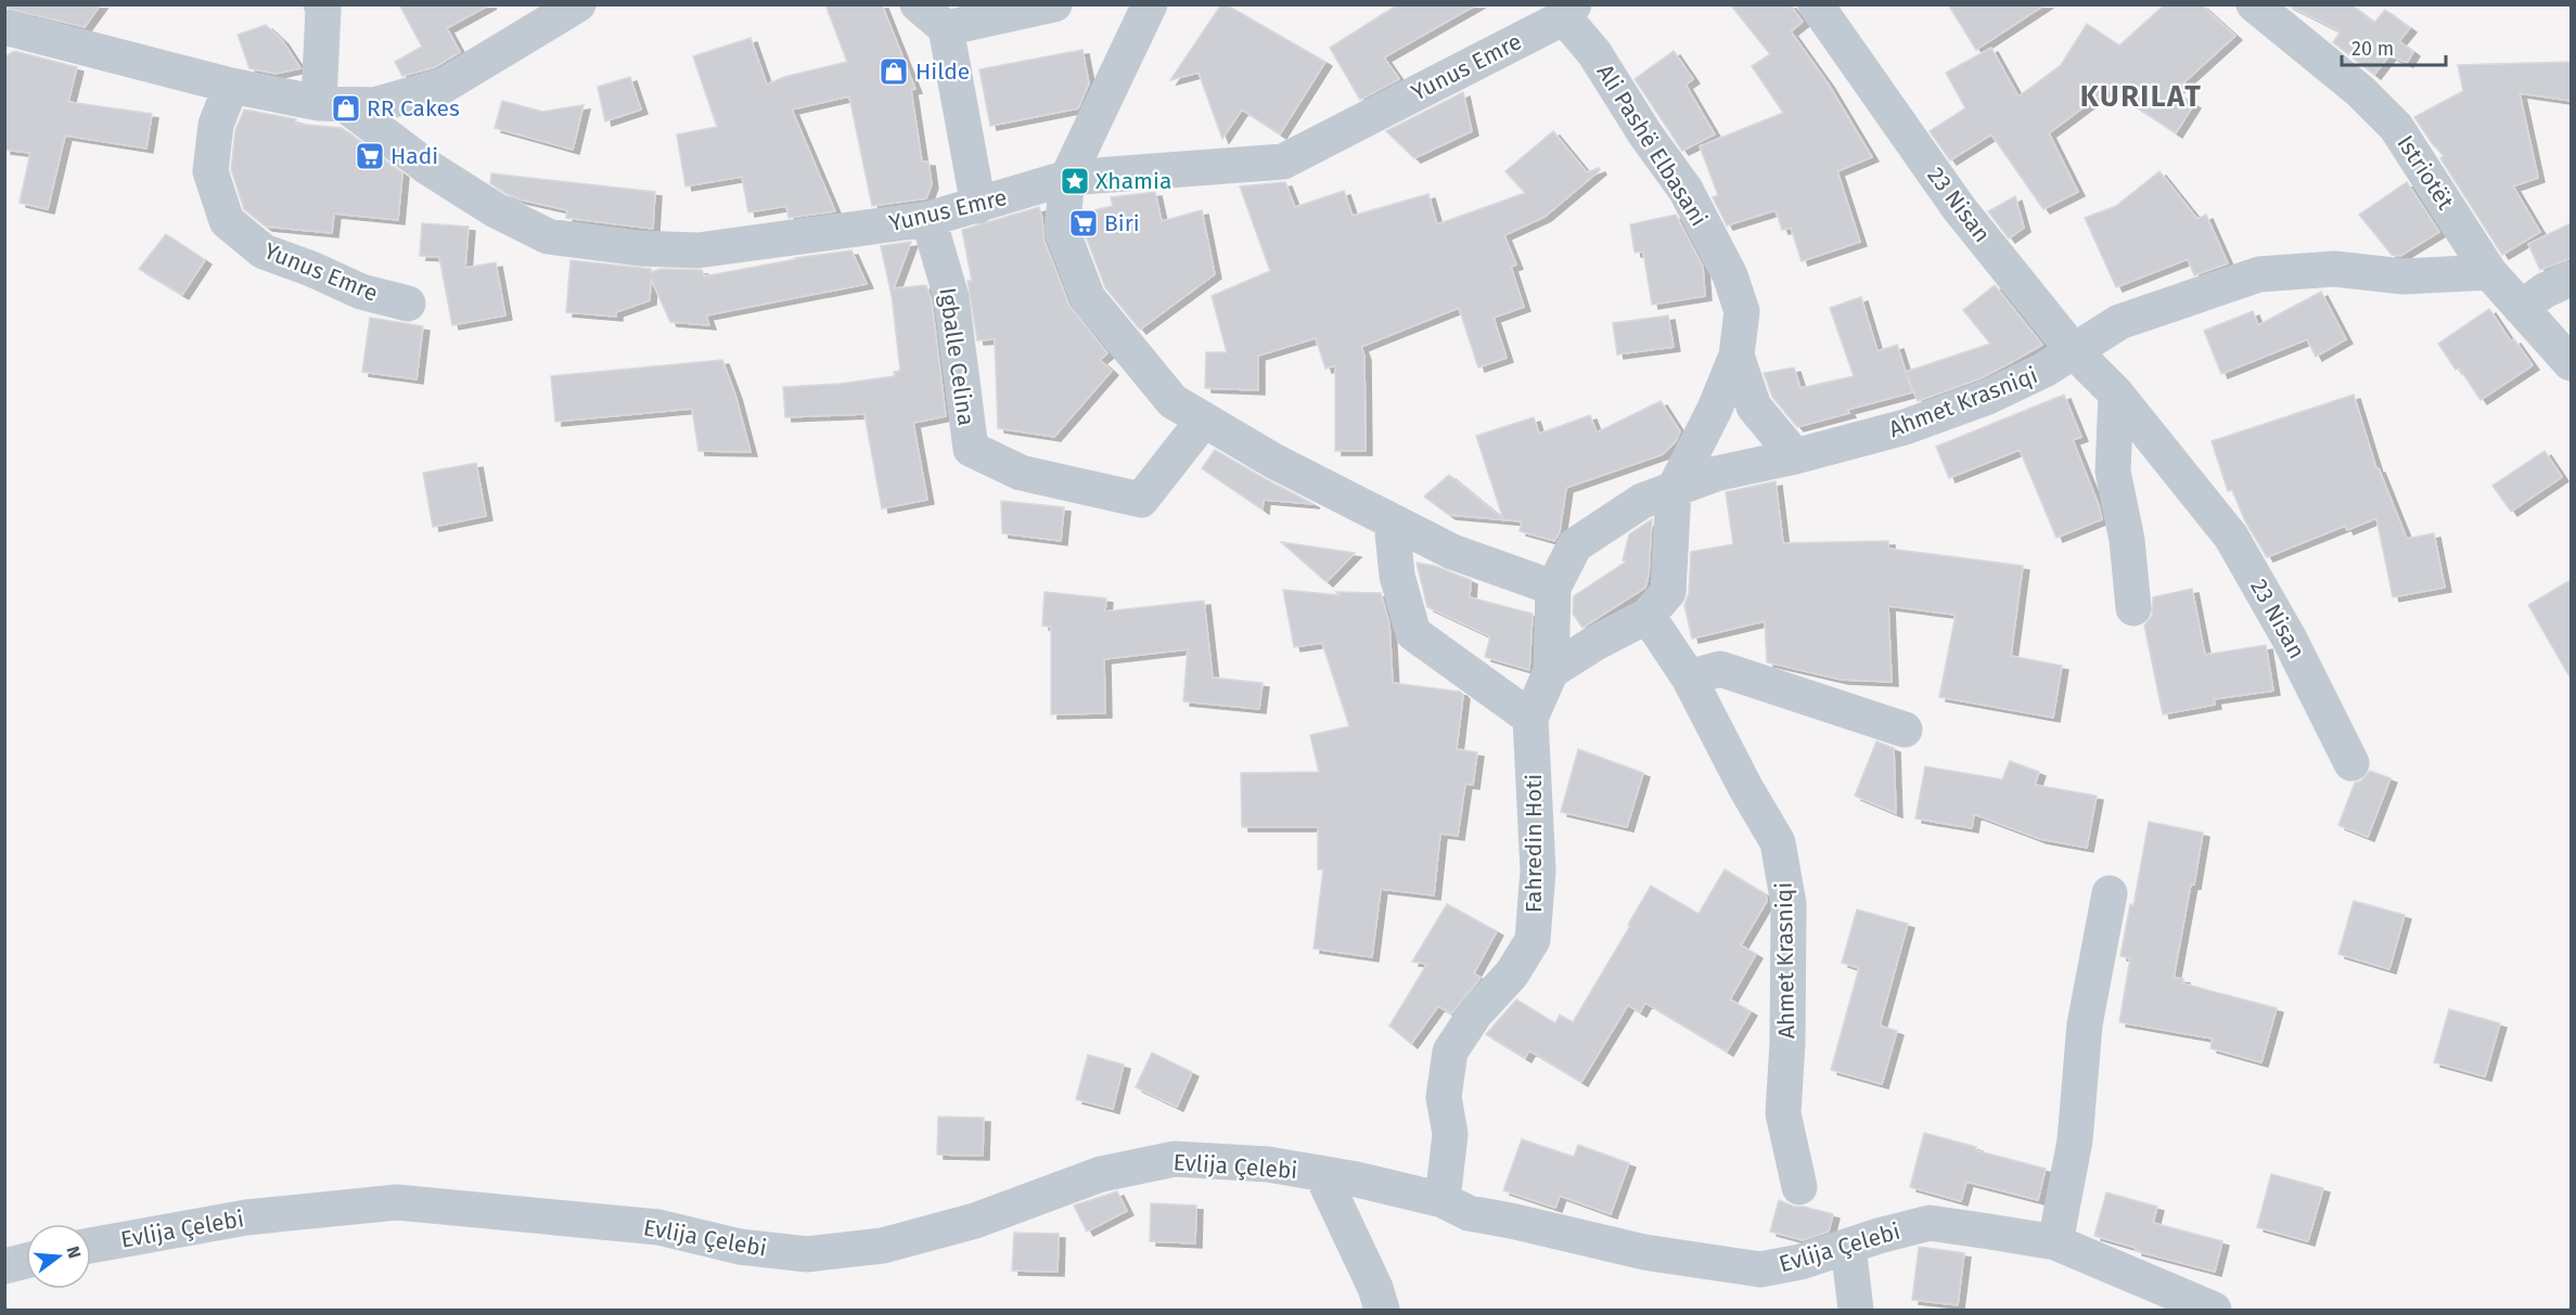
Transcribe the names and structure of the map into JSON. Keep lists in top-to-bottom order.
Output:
{
  "streets": {
    "street": [
      "Yunus Emre",
      "Ali Pashë Elbasani",
      "Istriotët",
      "23 Nisan",
      "Igballe Celina",
      "Ahmet Krasniqi",
      "Fahredin Hoti",
      "Evlija Çelebi"
    ]
  },
  "crossings": [
    ["Yunus Emre", "Ali Pashë Elbasani"],
    ["Yunus Emre", "Igballe Celina"],
    ["Ali Pashë Elbasani", "Ahmet Krasniqi"],
    ["Istriotët", "Ahmet Krasniqi"],
    ["23 Nisan", "Ahmet Krasniqi"],
    ["Fahredin Hoti", "Evlija Çelebi"]
  ],
  "districts": ["KURILAT"],
  "places": {
    "shop": ["Hilde", "RR Cakes"],
    "supermarket": ["Hadi", "Biri"],
    "place": ["Xhamia"]
  },
  "scale_bar": "20 m",
  "north": "right"
}
